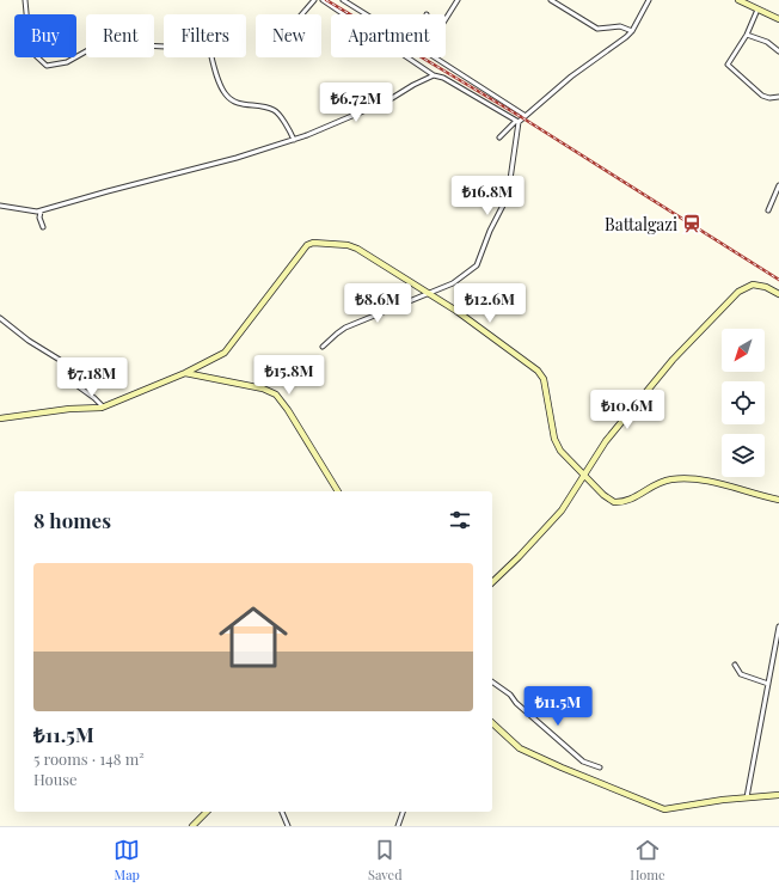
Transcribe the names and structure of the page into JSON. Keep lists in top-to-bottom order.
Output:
{
  "places": {
    "station": ["Battalgazi"]
  },
  "north": "bottom left",
  "page": {
    "chip": [
      "Buy",
      "Rent",
      "Filters",
      "New",
      "Apartment"
    ],
    "price": [
      "₺6.72M",
      "₺16.8M",
      "₺8.6M",
      "₺12.6M",
      "₺15.8M",
      "₺7.18M",
      "₺10.6M",
      "₺11.5M"
    ],
    "heading": "8 homes",
    "list": [
      {
        "name": "₺11.5M",
        "note": "5 rooms · 148 m² · House"
      }
    ],
    "tabs": ["Map", "Saved", "Home"]
  }
}
